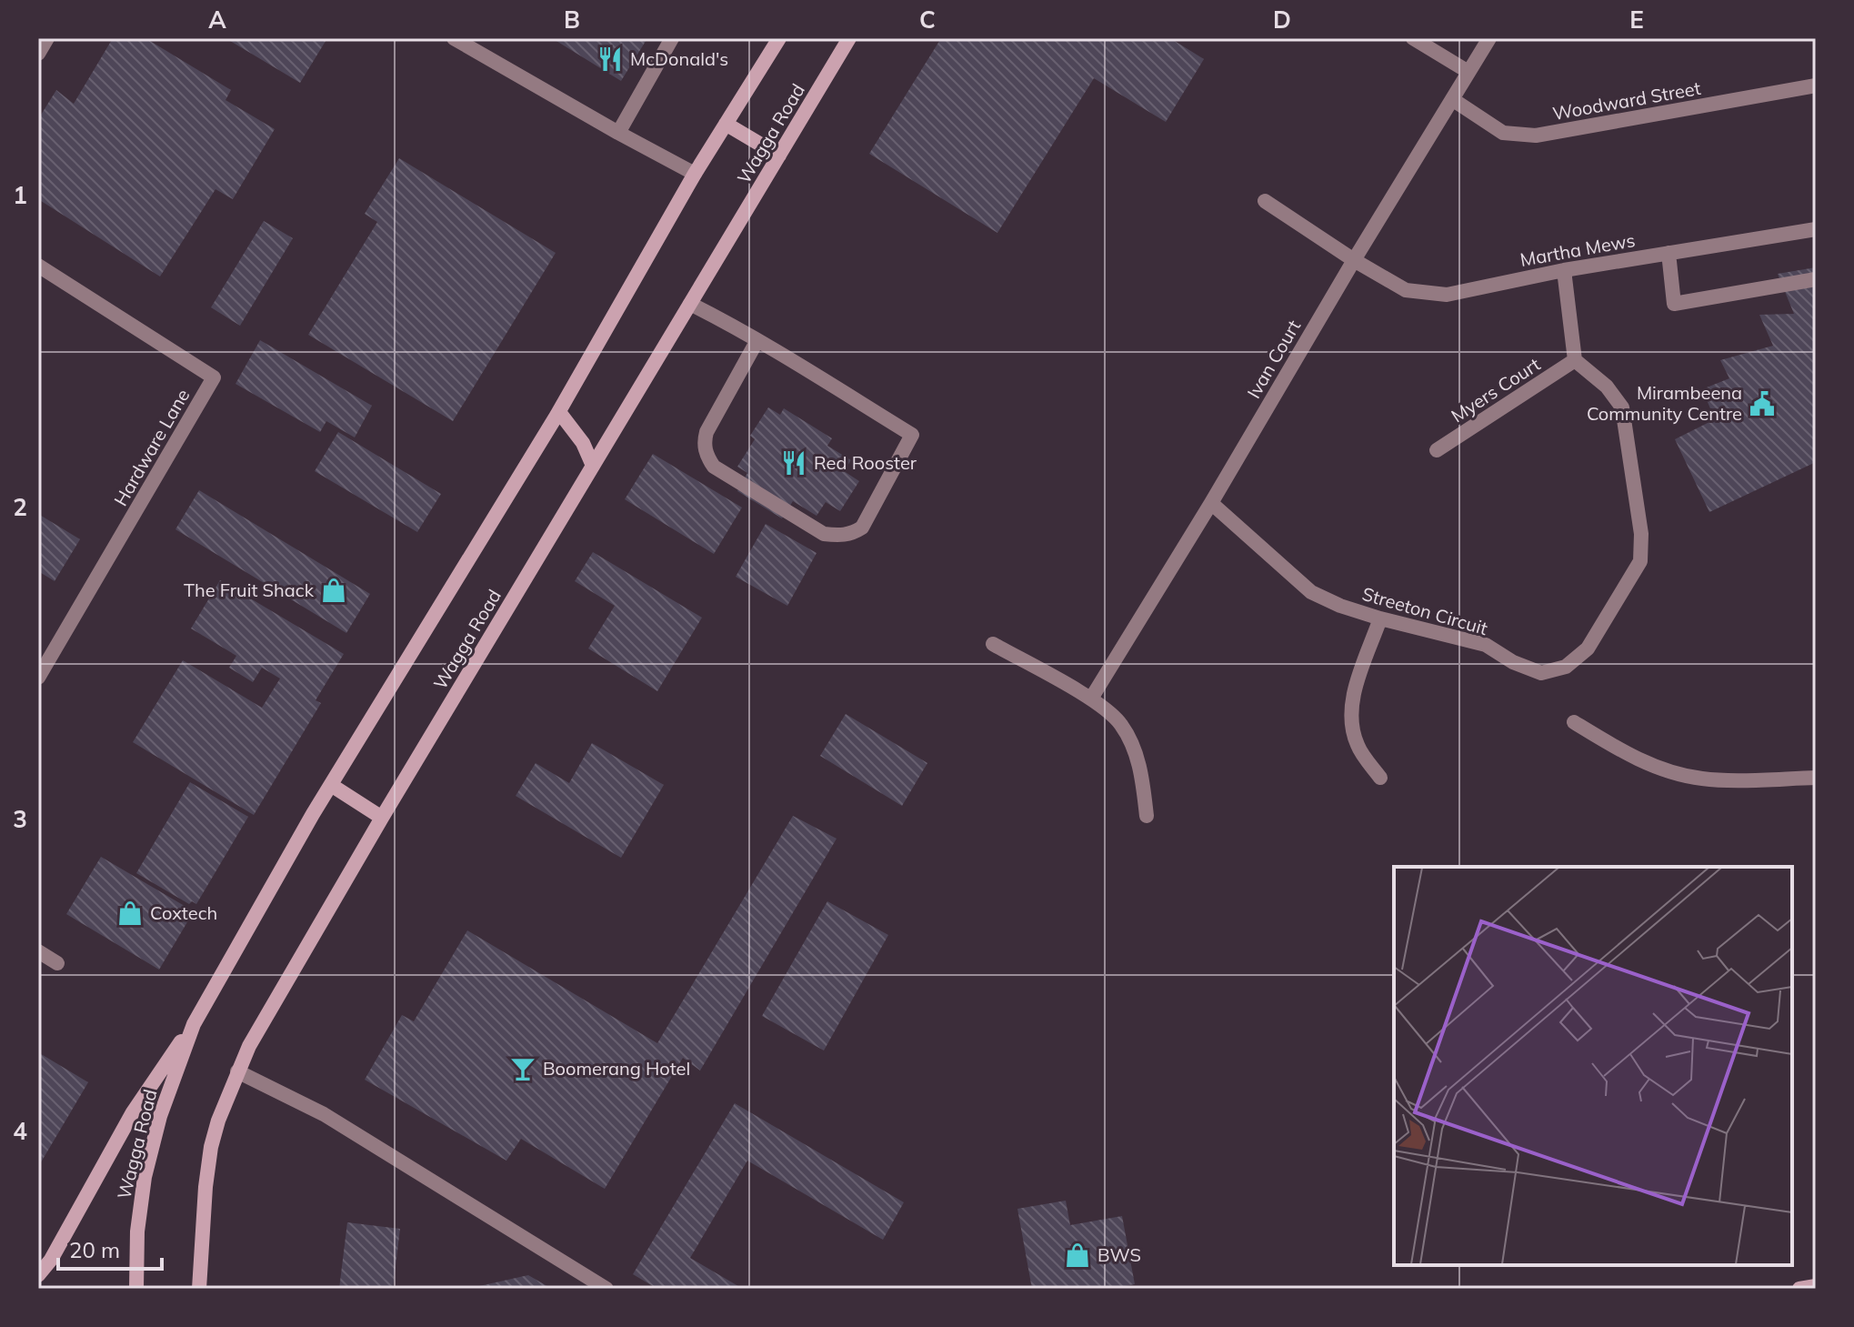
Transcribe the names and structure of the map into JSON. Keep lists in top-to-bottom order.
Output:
{
  "streets": {
    "main road": ["Wagga Road"],
    "street": [
      "Woodward Street",
      "Martha Mews",
      "Ivan Court",
      "Myers Court",
      "Hardware Lane",
      "Streeton Circuit"
    ]
  },
  "crossings": [
    ["Woodward Street", "Ivan Court"],
    ["Martha Mews", "Ivan Court"],
    ["Ivan Court", "Streeton Circuit"],
    ["Myers Court", "Streeton Circuit"]
  ],
  "places": {
    "restaurant": ["McDonald's", "Red Rooster"],
    "public building": ["Mirambeena Community Centre"],
    "shop": ["The Fruit Shack", "Coxtech", "BWS"],
    "bar": ["Boomerang Hotel"]
  },
  "scale_bar": "20 m",
  "grid": {
    "columns": [
      "A",
      "B",
      "C",
      "D",
      "E"
    ],
    "rows": [
      "1",
      "2",
      "3",
      "4"
    ]
  }
}
